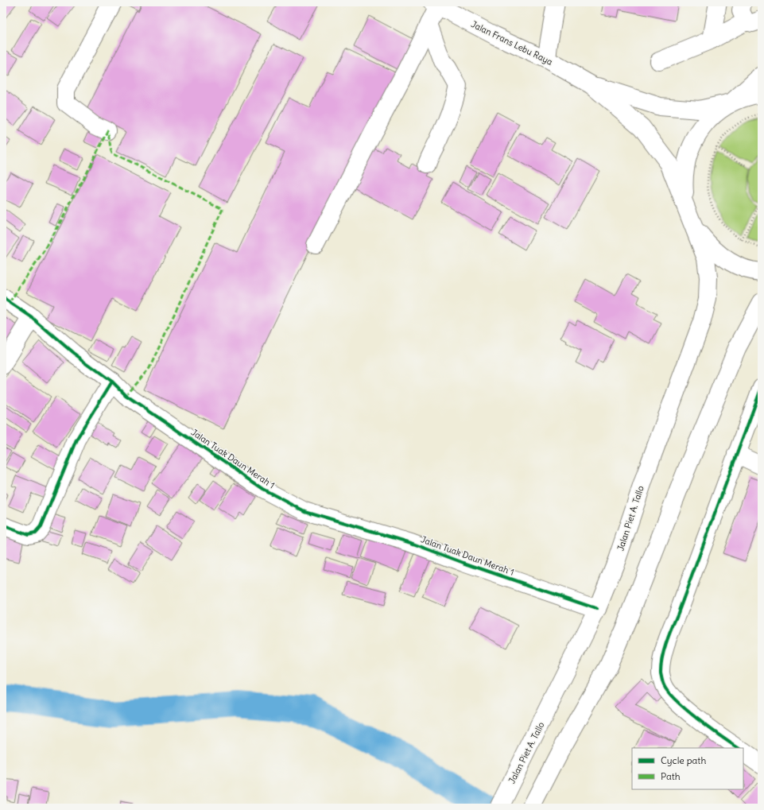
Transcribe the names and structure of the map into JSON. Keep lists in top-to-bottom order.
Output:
{
  "streets": {
    "main road": ["Jalan Frans Lebu Raya", "Jalan Tuak Daun Merah 1", "Jalan Piet A. Tallo"]
  },
  "crossings": [
    ["Jalan Frans Lebu Raya", "Jalan Piet A. Tallo"],
    ["Jalan Tuak Daun Merah 1", "Jalan Piet A. Tallo"]
  ],
  "legend": ["Cycle path", "Path"]
}
